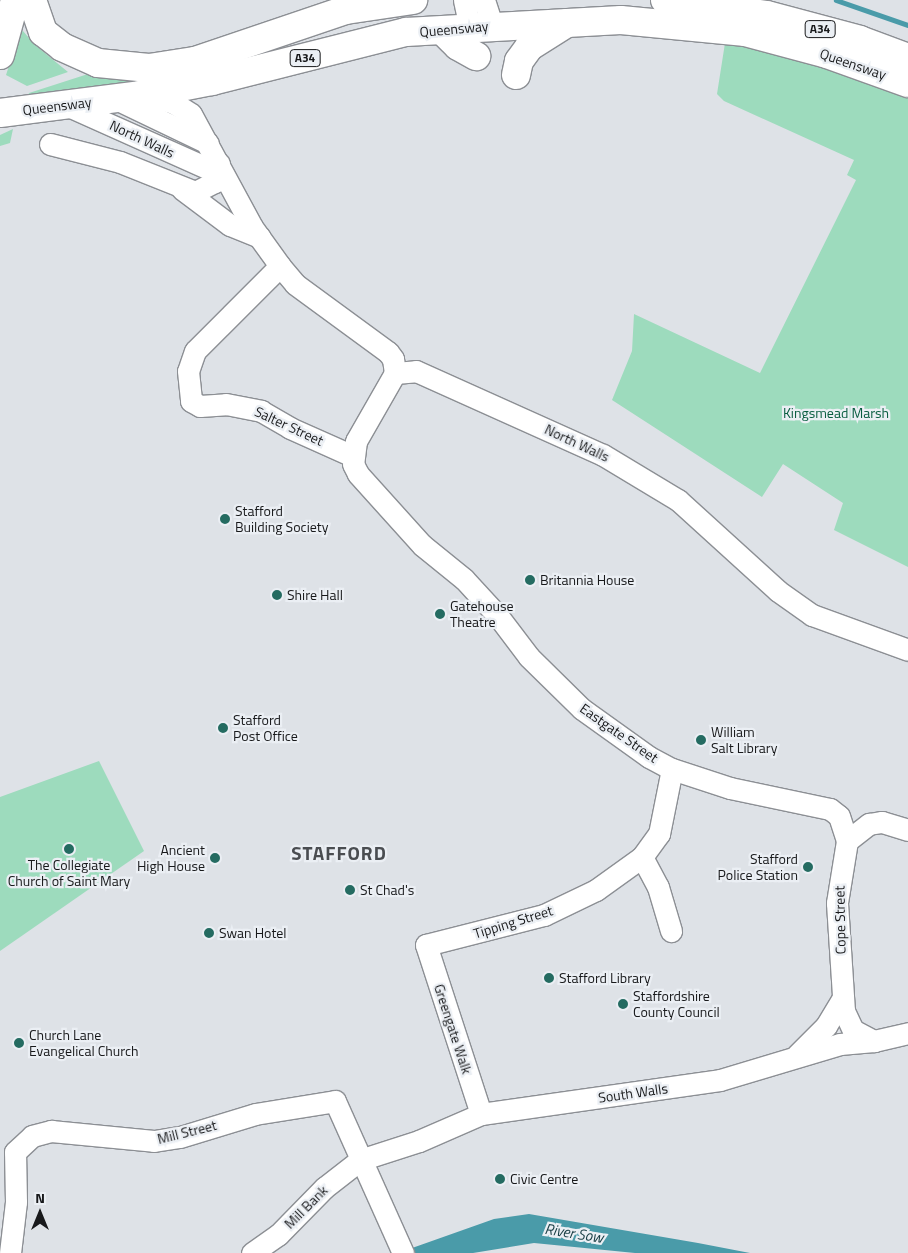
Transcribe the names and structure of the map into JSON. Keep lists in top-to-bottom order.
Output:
{
  "streets": {
    "highway": ["Queensway", "A34"],
    "street": [
      "North Walls",
      "Salter Street",
      "Eastgate Street",
      "Cope Street",
      "Tipping Street",
      "Greengate Walk",
      "South Walls",
      "Mill Street",
      "Mill Bank"
    ]
  },
  "crossings": [
    ["Queensway", "North Walls"],
    ["Salter Street", "Eastgate Street"],
    ["Eastgate Street", "Cope Street"],
    ["Eastgate Street", "Tipping Street"],
    ["Cope Street", "South Walls"],
    ["Tipping Street", "Greengate Walk"],
    ["Greengate Walk", "South Walls"],
    ["South Walls", "Mill Street"],
    ["South Walls", "Mill Bank"],
    ["Mill Street", "Mill Bank"]
  ],
  "districts": ["STAFFORD"],
  "water": ["River Sow"],
  "parks": ["Kingsmead Marsh"],
  "places": [
    "Stafford Building Society",
    "Britannia House",
    "Shire Hall",
    "Gatehouse Theatre",
    "Stafford Post Office",
    "William Salt Library",
    "The Collegiate Church of Saint Mary",
    "Ancient High House",
    "Stafford Police Station",
    "St Chad's",
    "Swan Hotel",
    "Stafford Library",
    "Staffordshire County Council",
    "Church Lane Evangelical Church",
    "Civic Centre"
  ],
  "north": "top"
}
